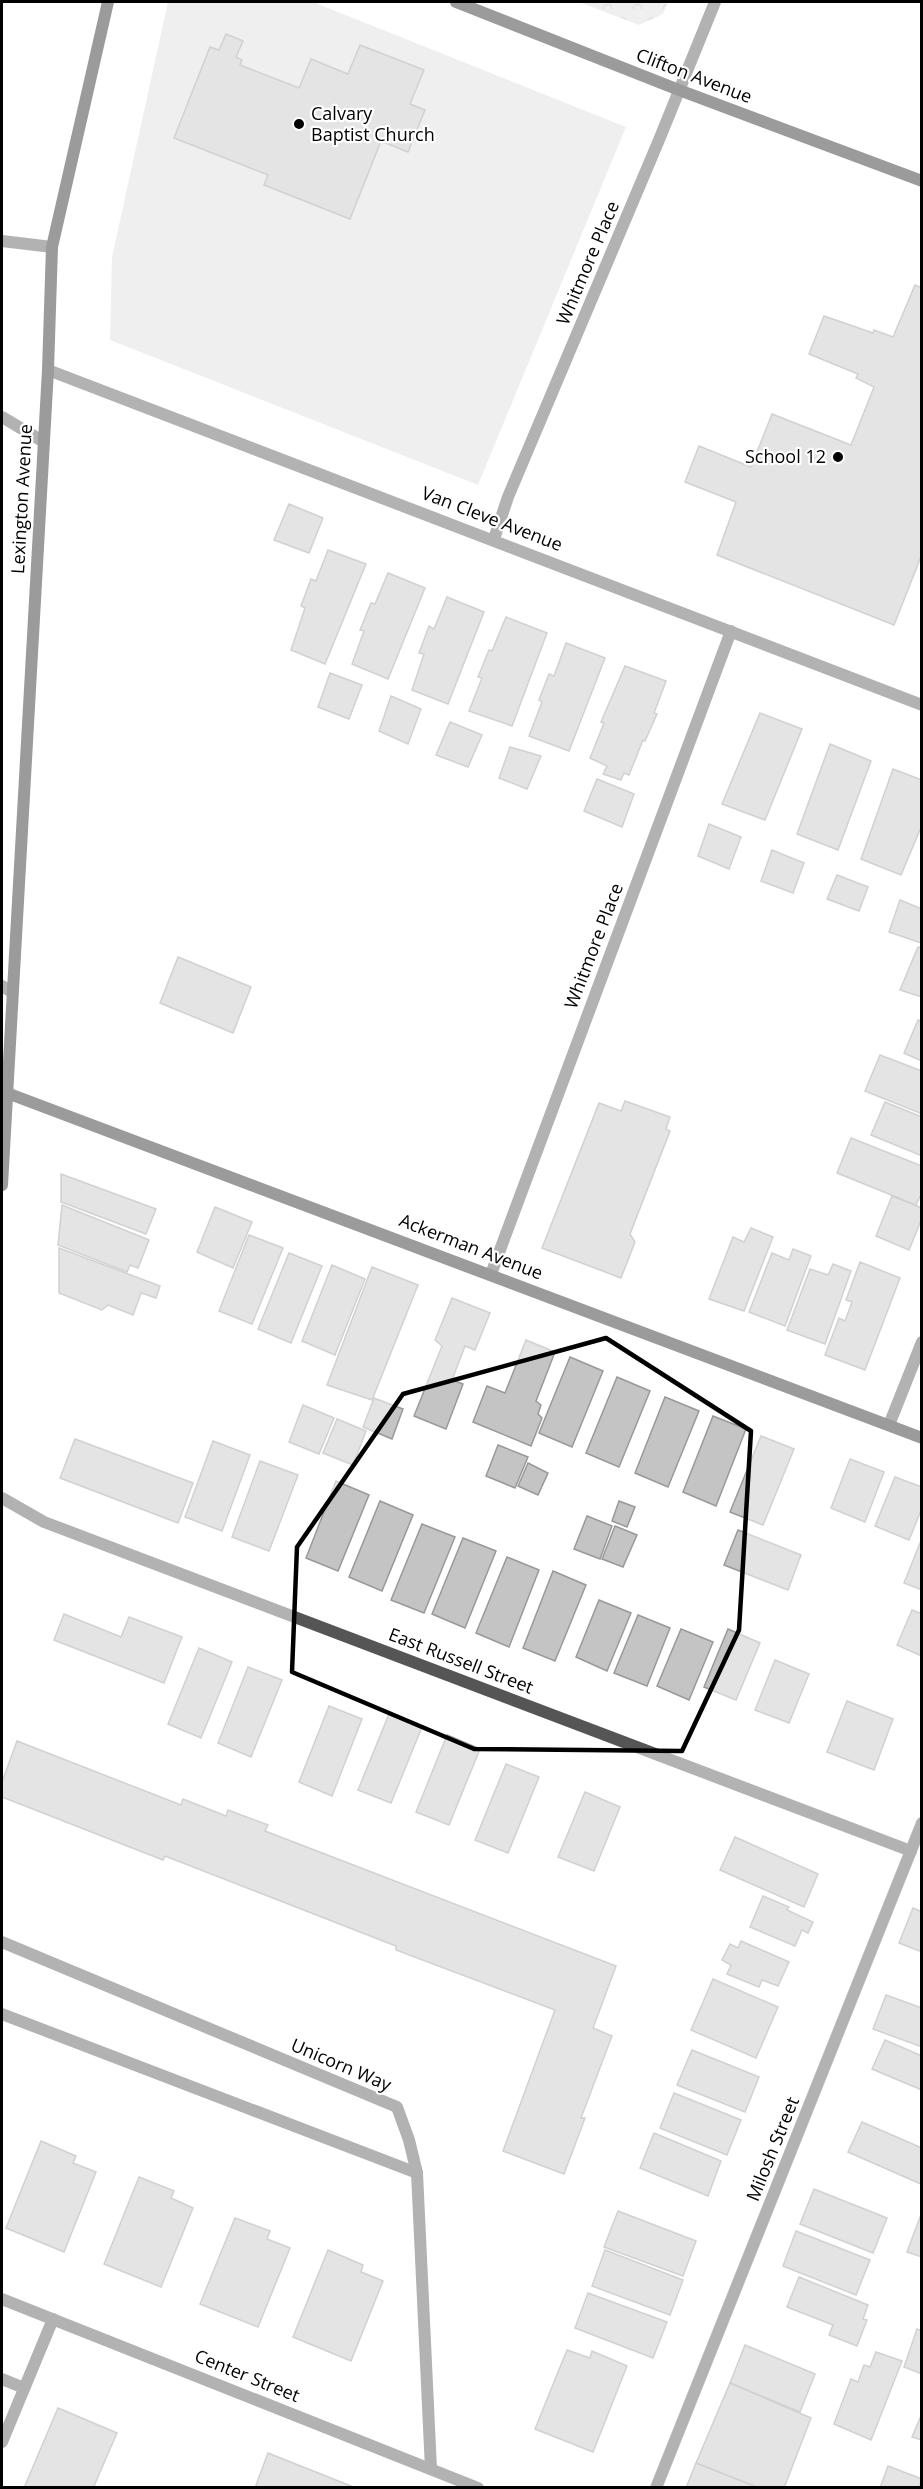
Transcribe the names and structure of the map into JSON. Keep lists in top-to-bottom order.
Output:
{
  "streets": {
    "street": [
      "Clifton Avenue",
      "Whitmore Place",
      "Lexington Avenue",
      "Van Cleve Avenue",
      "Ackerman Avenue",
      "East Russell Street",
      "Unicorn Way",
      "Milosh Street",
      "Center Street"
    ]
  },
  "crossings": [
    ["Clifton Avenue", "Whitmore Place"],
    ["Whitmore Place", "Van Cleve Avenue"],
    ["Whitmore Place", "Ackerman Avenue"],
    ["Lexington Avenue", "Van Cleve Avenue"],
    ["Lexington Avenue", "Ackerman Avenue"],
    ["East Russell Street", "Milosh Street"],
    ["Unicorn Way", "Center Street"]
  ],
  "places": ["Calvary Baptist Church", "School 12"]
}
